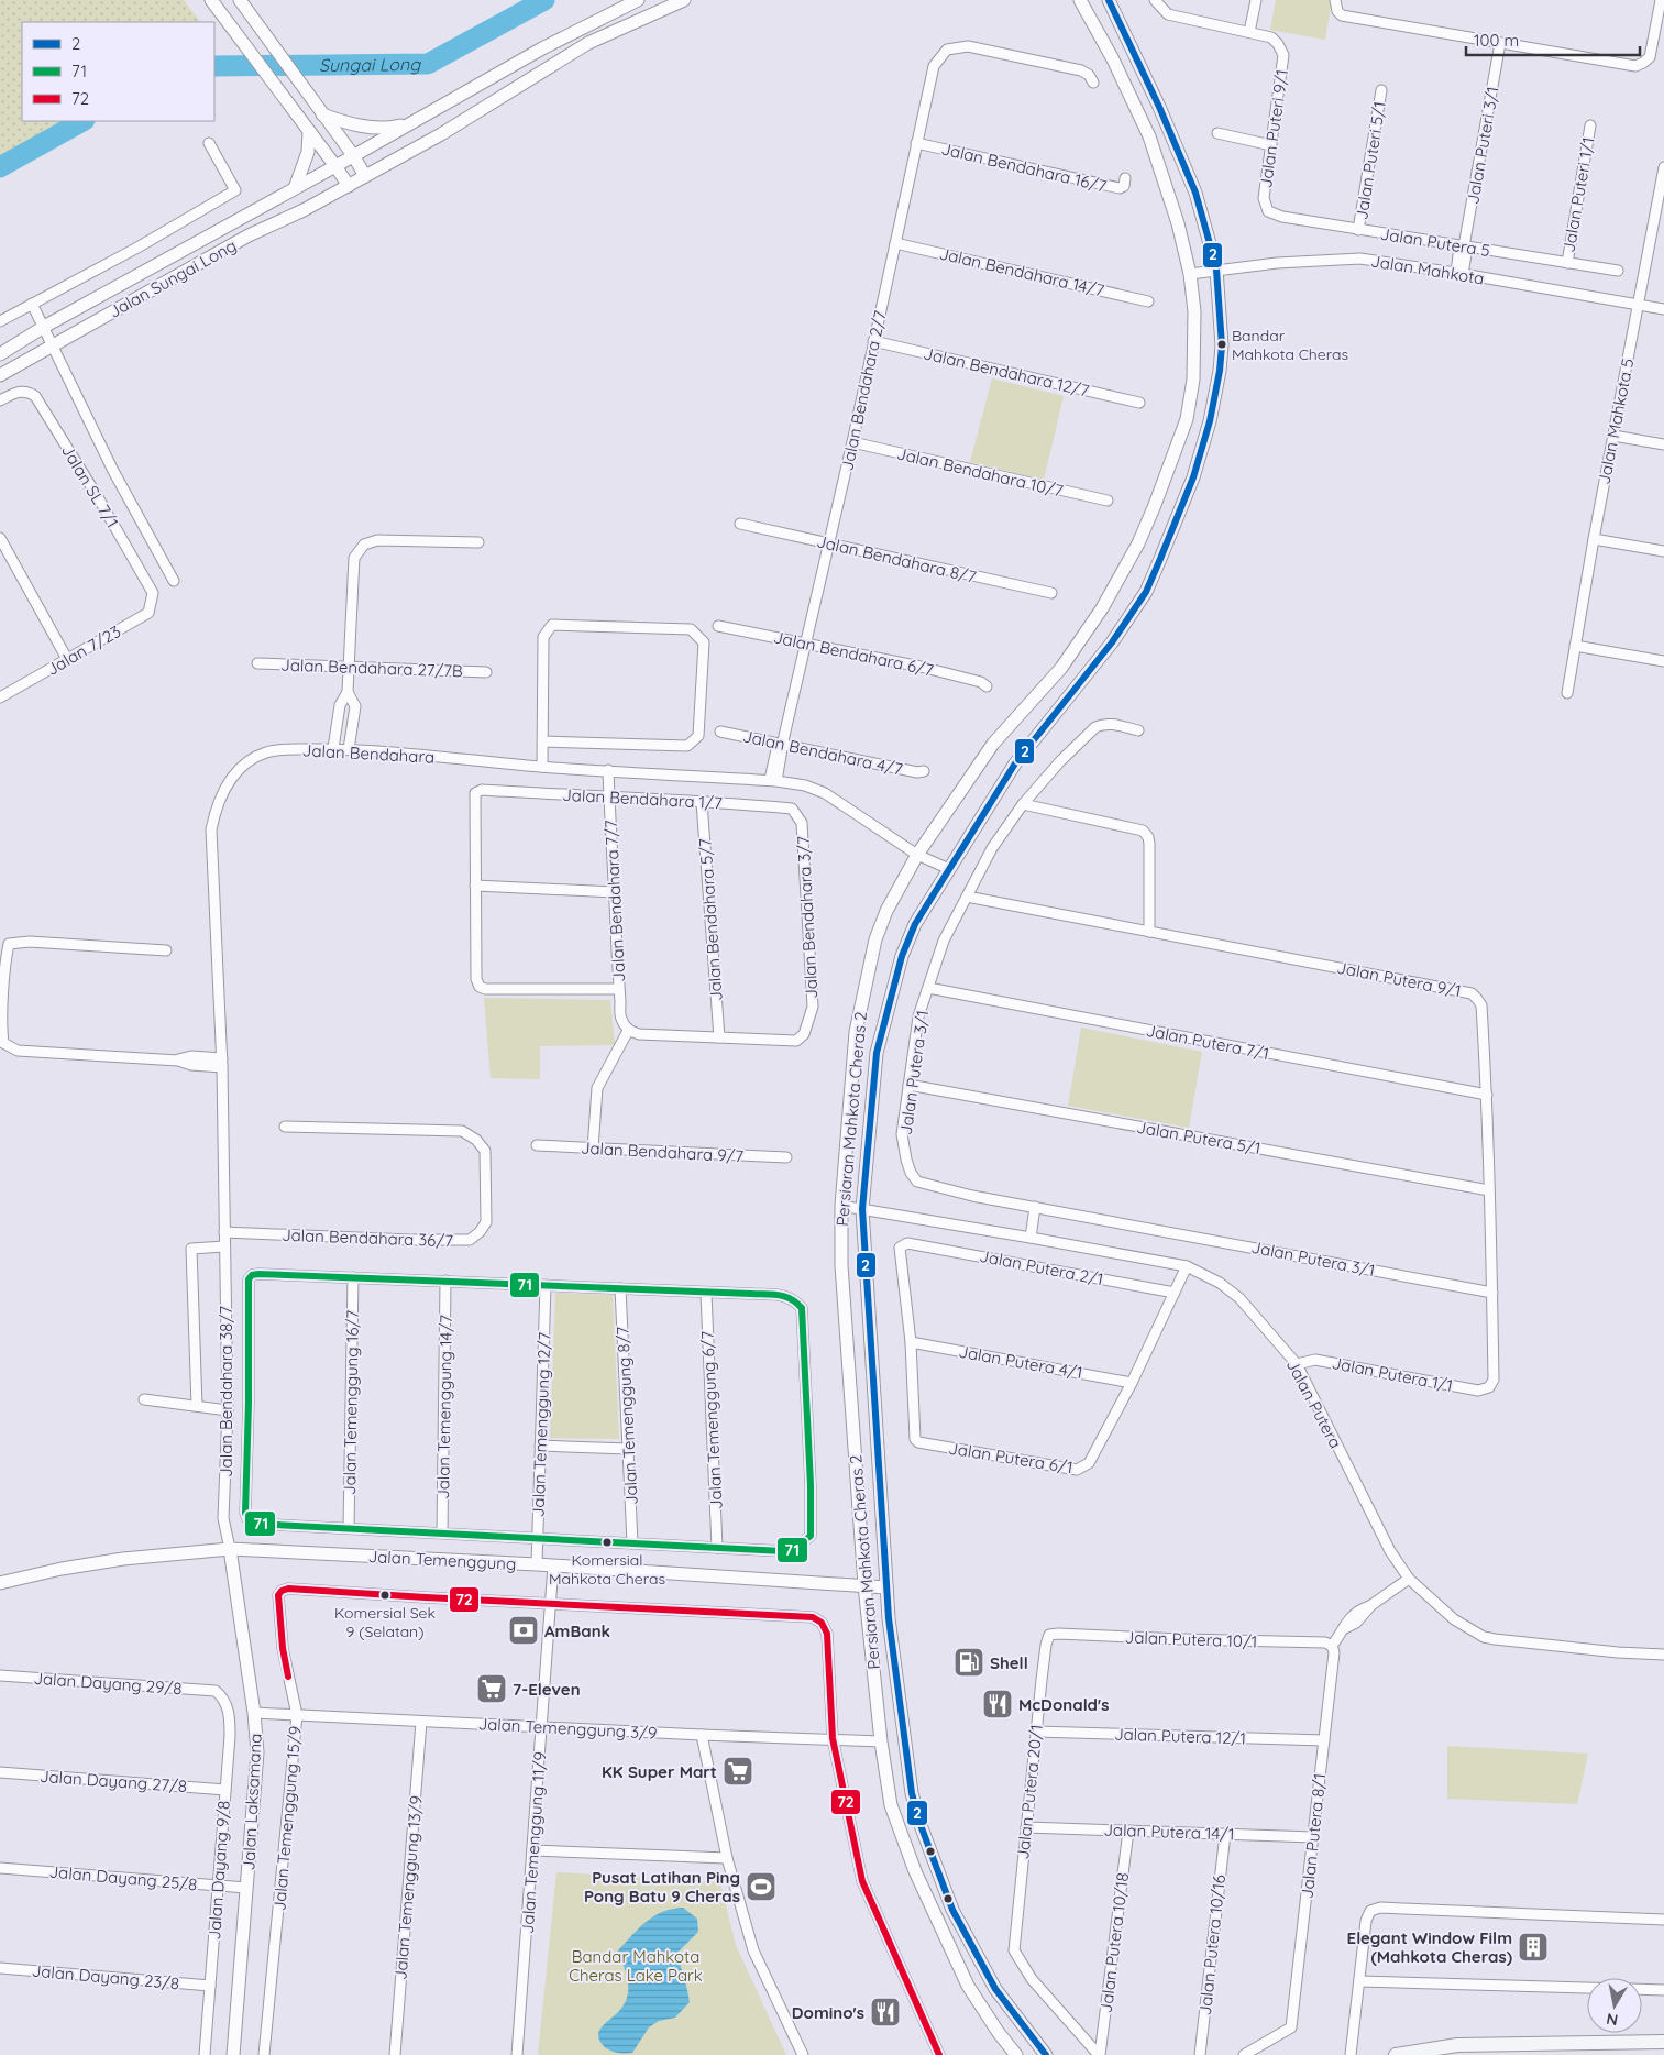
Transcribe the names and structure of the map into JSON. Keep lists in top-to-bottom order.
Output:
{
  "streets": {
    "street": [
      "Jalan Puteri 9/1",
      "Jalan Puteri 3/1",
      "Jalan Puteri 5/1",
      "Jalan Bendahara 16/7",
      "Jalan Puteri 1/1",
      "Jalan Putera 5",
      "Jalan Mahkota",
      "Jalan Bendahara 14/7",
      "Jalan Sungai Long",
      "Jalan Bendahara 12/7",
      "Jalan Bendahara 2/7",
      "Jalan Mahkota 5",
      "Jalan Bendahara 10/7",
      "Jalan SL 7/1",
      "Jalan Bendahara 8/7",
      "Jalan 7/23",
      "Jalan Bendahara 6/7",
      "Jalan Bendahara 27/7B",
      "Jalan Bendahara 4/7",
      "Jalan Bendahara",
      "Jalan Bendahara 1/7",
      "Jalan Bendahara 7/7",
      "Jalan Bendahara 3/7",
      "Jalan Bendahara 5/7",
      "Jalan Putera 9/1",
      "Jalan Putera 7/1",
      "Jalan Putera 3/1",
      "Persiaran Mahkota Cheras 2",
      "Jalan Putera 5/1",
      "Jalan Bendahara 9/7",
      "Jalan Bendahara 36/7",
      "Jalan Putera 2/1",
      "Jalan Putera 4/1",
      "Jalan Putera 1/1",
      "Jalan Bendahara 38/7",
      "Jalan Temenggung 16/7",
      "Jalan Putera",
      "Jalan Temenggung 14/7",
      "Jalan Temenggung 8/7",
      "Jalan Temenggung 6/7",
      "Jalan Temenggung 12/7",
      "Jalan Putera 6/1",
      "Jalan Temenggung",
      "Jalan Putera 10/1",
      "Jalan Dayang 29/8",
      "Jalan Temenggung 3/9",
      "Jalan Putera 12/1",
      "Jalan Dayang 27/8",
      "Jalan Putera 20/1",
      "Jalan Laksamana",
      "Jalan Temenggung 15/9",
      "Jalan Putera 14/1",
      "Jalan Putera 8/1",
      "Jalan Temenggung 11/9",
      "Jalan Dayang 9/8",
      "Jalan Dayang 25/8",
      "Jalan Temenggung 13/9",
      "Jalan Putera 10/18",
      "Jalan Putera 10/16",
      "Jalan Dayang 23/8"
    ]
  },
  "crossings": [
    ["Jalan Puteri 9/1", "Jalan Putera 5"],
    ["Jalan Puteri 3/1", "Jalan Putera 5"],
    ["Jalan Puteri 3/1", "Jalan Mahkota"],
    ["Jalan Puteri 5/1", "Jalan Putera 5"],
    ["Jalan Bendahara 16/7", "Jalan Bendahara 2/7"],
    ["Jalan Puteri 1/1", "Jalan Putera 5"],
    ["Jalan Mahkota", "Jalan Mahkota 5"],
    ["Jalan Mahkota", "Persiaran Mahkota Cheras 2"],
    ["Jalan Bendahara 14/7", "Jalan Bendahara 2/7"],
    ["Jalan Bendahara 12/7", "Jalan Bendahara 2/7"],
    ["Jalan Bendahara 2/7", "Jalan Bendahara 10/7"],
    ["Jalan Bendahara 2/7", "Jalan Bendahara 8/7"],
    ["Jalan Bendahara 2/7", "Jalan Bendahara 6/7"],
    ["Jalan Bendahara 2/7", "Jalan Bendahara 4/7"],
    ["Jalan Bendahara 2/7", "Jalan Bendahara"],
    ["Jalan SL 7/1", "Jalan 7/23"],
    ["Jalan Bendahara", "Jalan Bendahara 7/7"],
    ["Jalan Bendahara", "Persiaran Mahkota Cheras 2"],
    ["Jalan Bendahara", "Jalan Bendahara 36/7"],
    ["Jalan Bendahara", "Jalan Bendahara 38/7"],
    ["Jalan Bendahara 1/7", "Jalan Bendahara 7/7"],
    ["Jalan Bendahara 1/7", "Jalan Bendahara 3/7"],
    ["Jalan Bendahara 1/7", "Jalan Bendahara 5/7"],
    ["Jalan Bendahara 3/7", "Jalan Bendahara 5/7"],
    ["Jalan Putera 9/1", "Jalan Putera 7/1"],
    ["Jalan Putera 9/1", "Jalan Putera 3/1"],
    ["Jalan Putera 9/1", "Jalan Putera 5/1"],
    ["Jalan Putera 9/1", "Jalan Putera 1/1"],
    ["Jalan Putera 7/1", "Jalan Putera 3/1"],
    ["Jalan Putera 3/1", "Jalan Putera 5/1"],
    ["Persiaran Mahkota Cheras 2", "Jalan Putera"],
    ["Persiaran Mahkota Cheras 2", "Jalan Temenggung"],
    ["Persiaran Mahkota Cheras 2", "Jalan Temenggung 3/9"],
    ["Jalan Bendahara 36/7", "Jalan Bendahara 38/7"],
    ["Jalan Putera 2/1", "Jalan Putera 6/1"],
    ["Jalan Putera 4/1", "Jalan Putera 6/1"],
    ["Jalan Putera 1/1", "Jalan Putera"],
    ["Jalan Bendahara 38/7", "Jalan Temenggung"],
    ["Jalan Bendahara 38/7", "Jalan Laksamana"],
    ["Jalan Putera", "Jalan Putera 6/1"],
    ["Jalan Temenggung 12/7", "Jalan Temenggung"],
    ["Jalan Temenggung", "Jalan Laksamana"],
    ["Jalan Temenggung", "Jalan Temenggung 11/9"],
    ["Jalan Putera 10/1", "Jalan Putera 20/1"],
    ["Jalan Putera 10/1", "Jalan Putera 8/1"],
    ["Jalan Dayang 29/8", "Jalan Dayang 9/8"],
    ["Jalan Temenggung 3/9", "Jalan Laksamana"],
    ["Jalan Temenggung 3/9", "Jalan Temenggung 15/9"],
    ["Jalan Temenggung 3/9", "Jalan Temenggung 11/9"],
    ["Jalan Temenggung 3/9", "Jalan Temenggung 13/9"],
    ["Jalan Putera 12/1", "Jalan Putera 20/1"],
    ["Jalan Putera 12/1", "Jalan Putera 8/1"],
    ["Jalan Dayang 27/8", "Jalan Dayang 9/8"],
    ["Jalan Putera 20/1", "Jalan Putera 14/1"],
    ["Jalan Putera 20/1", "Jalan Putera 10/18"],
    ["Jalan Laksamana", "Jalan Dayang 25/8"],
    ["Jalan Temenggung 15/9", "Jalan Temenggung 11/9"],
    ["Jalan Putera 14/1", "Jalan Putera 8/1"],
    ["Jalan Putera 14/1", "Jalan Putera 10/18"],
    ["Jalan Putera 14/1", "Jalan Putera 10/16"],
    ["Jalan Dayang 9/8", "Jalan Dayang 25/8"],
    ["Jalan Dayang 9/8", "Jalan Dayang 23/8"]
  ],
  "water": ["Sungai Long"],
  "parks": ["Bandar Mahkota Cheras Lake Park"],
  "places": {
    "other": ["Bandar Mahkota Cheras", "Komersial Mahkota Cheras", "Komersial Sek 9 (Selatan)"],
    "bank": ["AmBank"],
    "fuel station": ["Shell"],
    "supermarket": ["7-Eleven", "KK Super Mart"],
    "restaurant": ["McDonald's", "Domino's"],
    "sports": ["Pusat Latihan Ping Pong Batu 9 Cheras"],
    "building": ["Elegant Window Film (Mahkota Cheras)"]
  },
  "lines": ["transit line 2", "transit line 71", "transit line 72"],
  "legend": ["2", "71", "72"],
  "scale_bar": "100 m",
  "north": "bottom"
}
